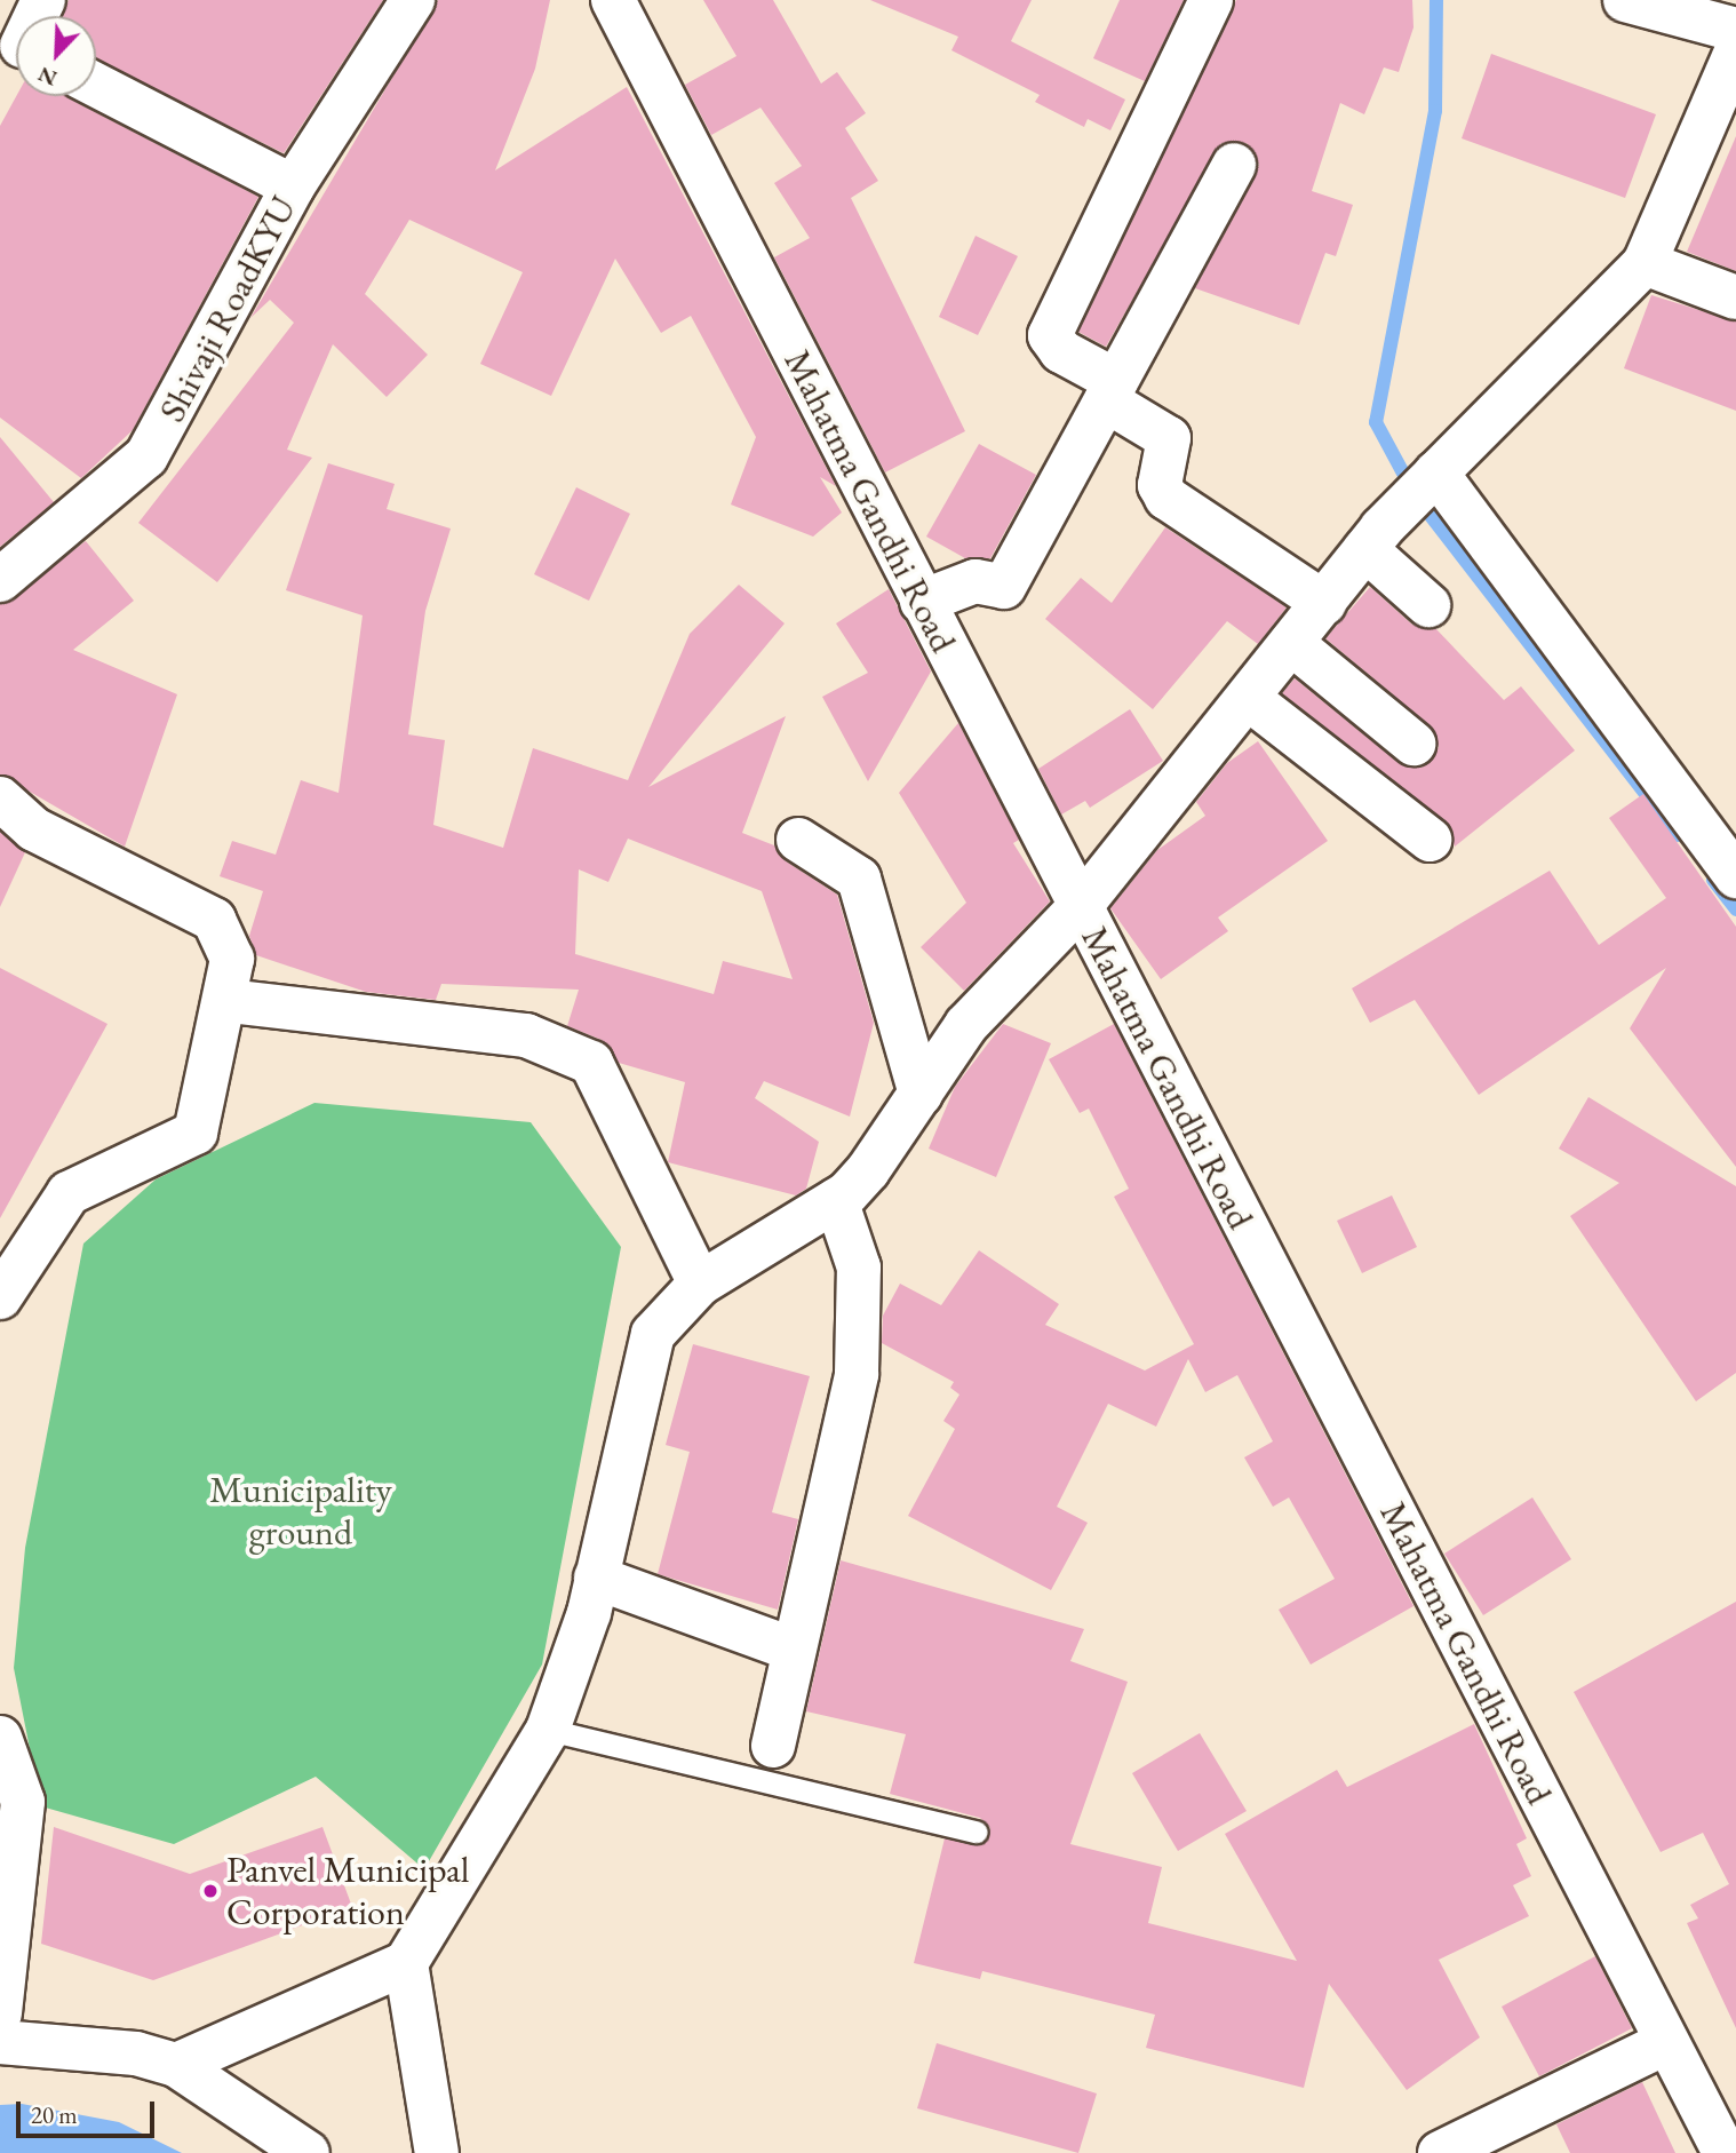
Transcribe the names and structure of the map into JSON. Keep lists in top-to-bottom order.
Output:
{
  "streets": {
    "street": ["Shivaji RoadKYU", "Mahatma Gandhi Road"]
  },
  "parks": ["Municipality ground"],
  "places": ["Panvel Municipal Corporation"],
  "scale_bar": "20 m",
  "north": "bottom left"
}
